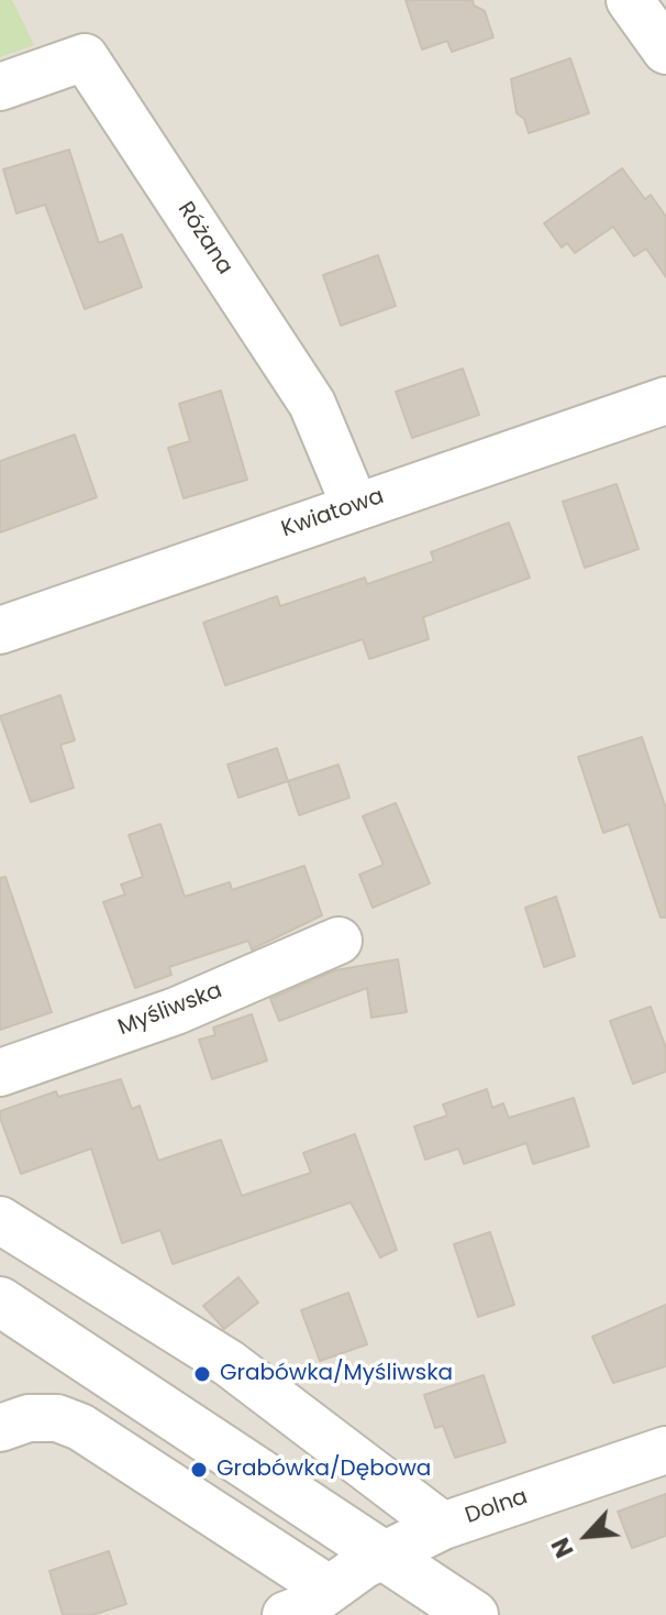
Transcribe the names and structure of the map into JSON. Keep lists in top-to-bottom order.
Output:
{
  "streets": {
    "street": [
      "Różana",
      "Kwiatowa",
      "Myśliwska",
      "Dolna"
    ]
  },
  "crossings": [
    ["Różana", "Kwiatowa"]
  ],
  "places": ["Grabówka/Myśliwska", "Grabówka/Dębowa"],
  "north": "bottom left"
}
